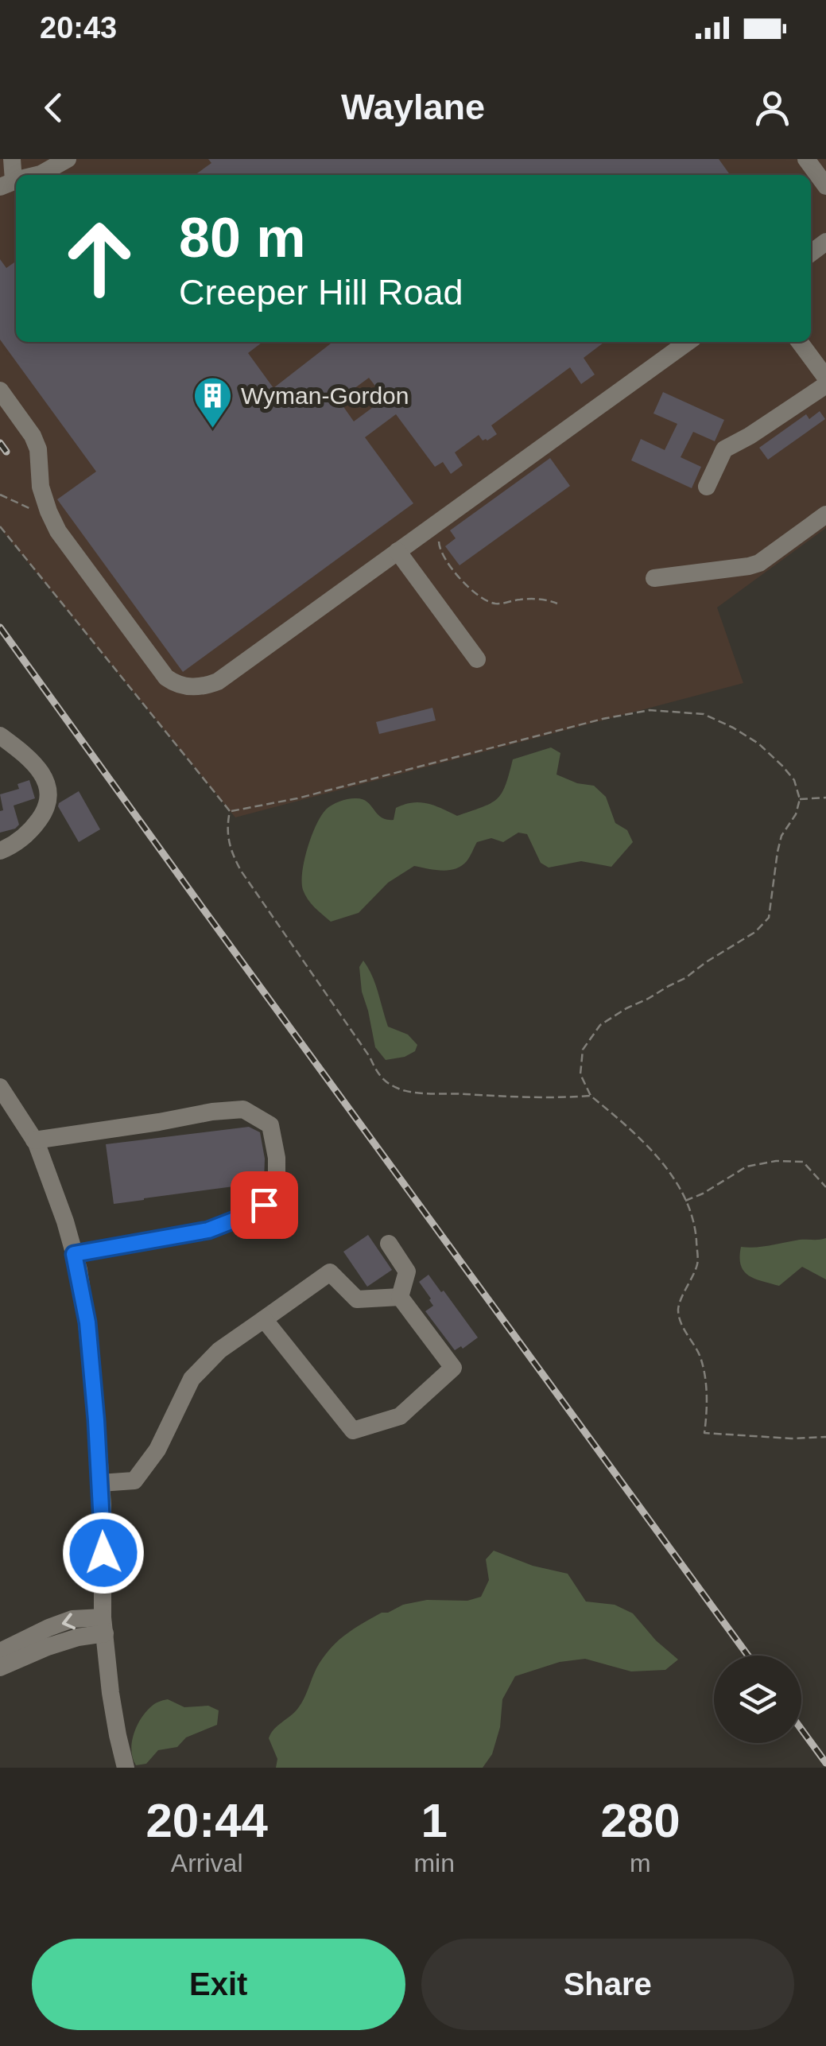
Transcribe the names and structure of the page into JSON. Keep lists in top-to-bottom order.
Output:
{
  "places": {
    "building": ["Wyman-Gordon"]
  },
  "page": {
    "status": "20:43",
    "header": "Waylane",
    "turn": ["80 m", "Creeper Hill Road"],
    "eta": [
      "20:44",
      "Arrival",
      "1",
      "min",
      "280",
      "m"
    ],
    "buttons": ["Exit", "Share"]
  }
}
